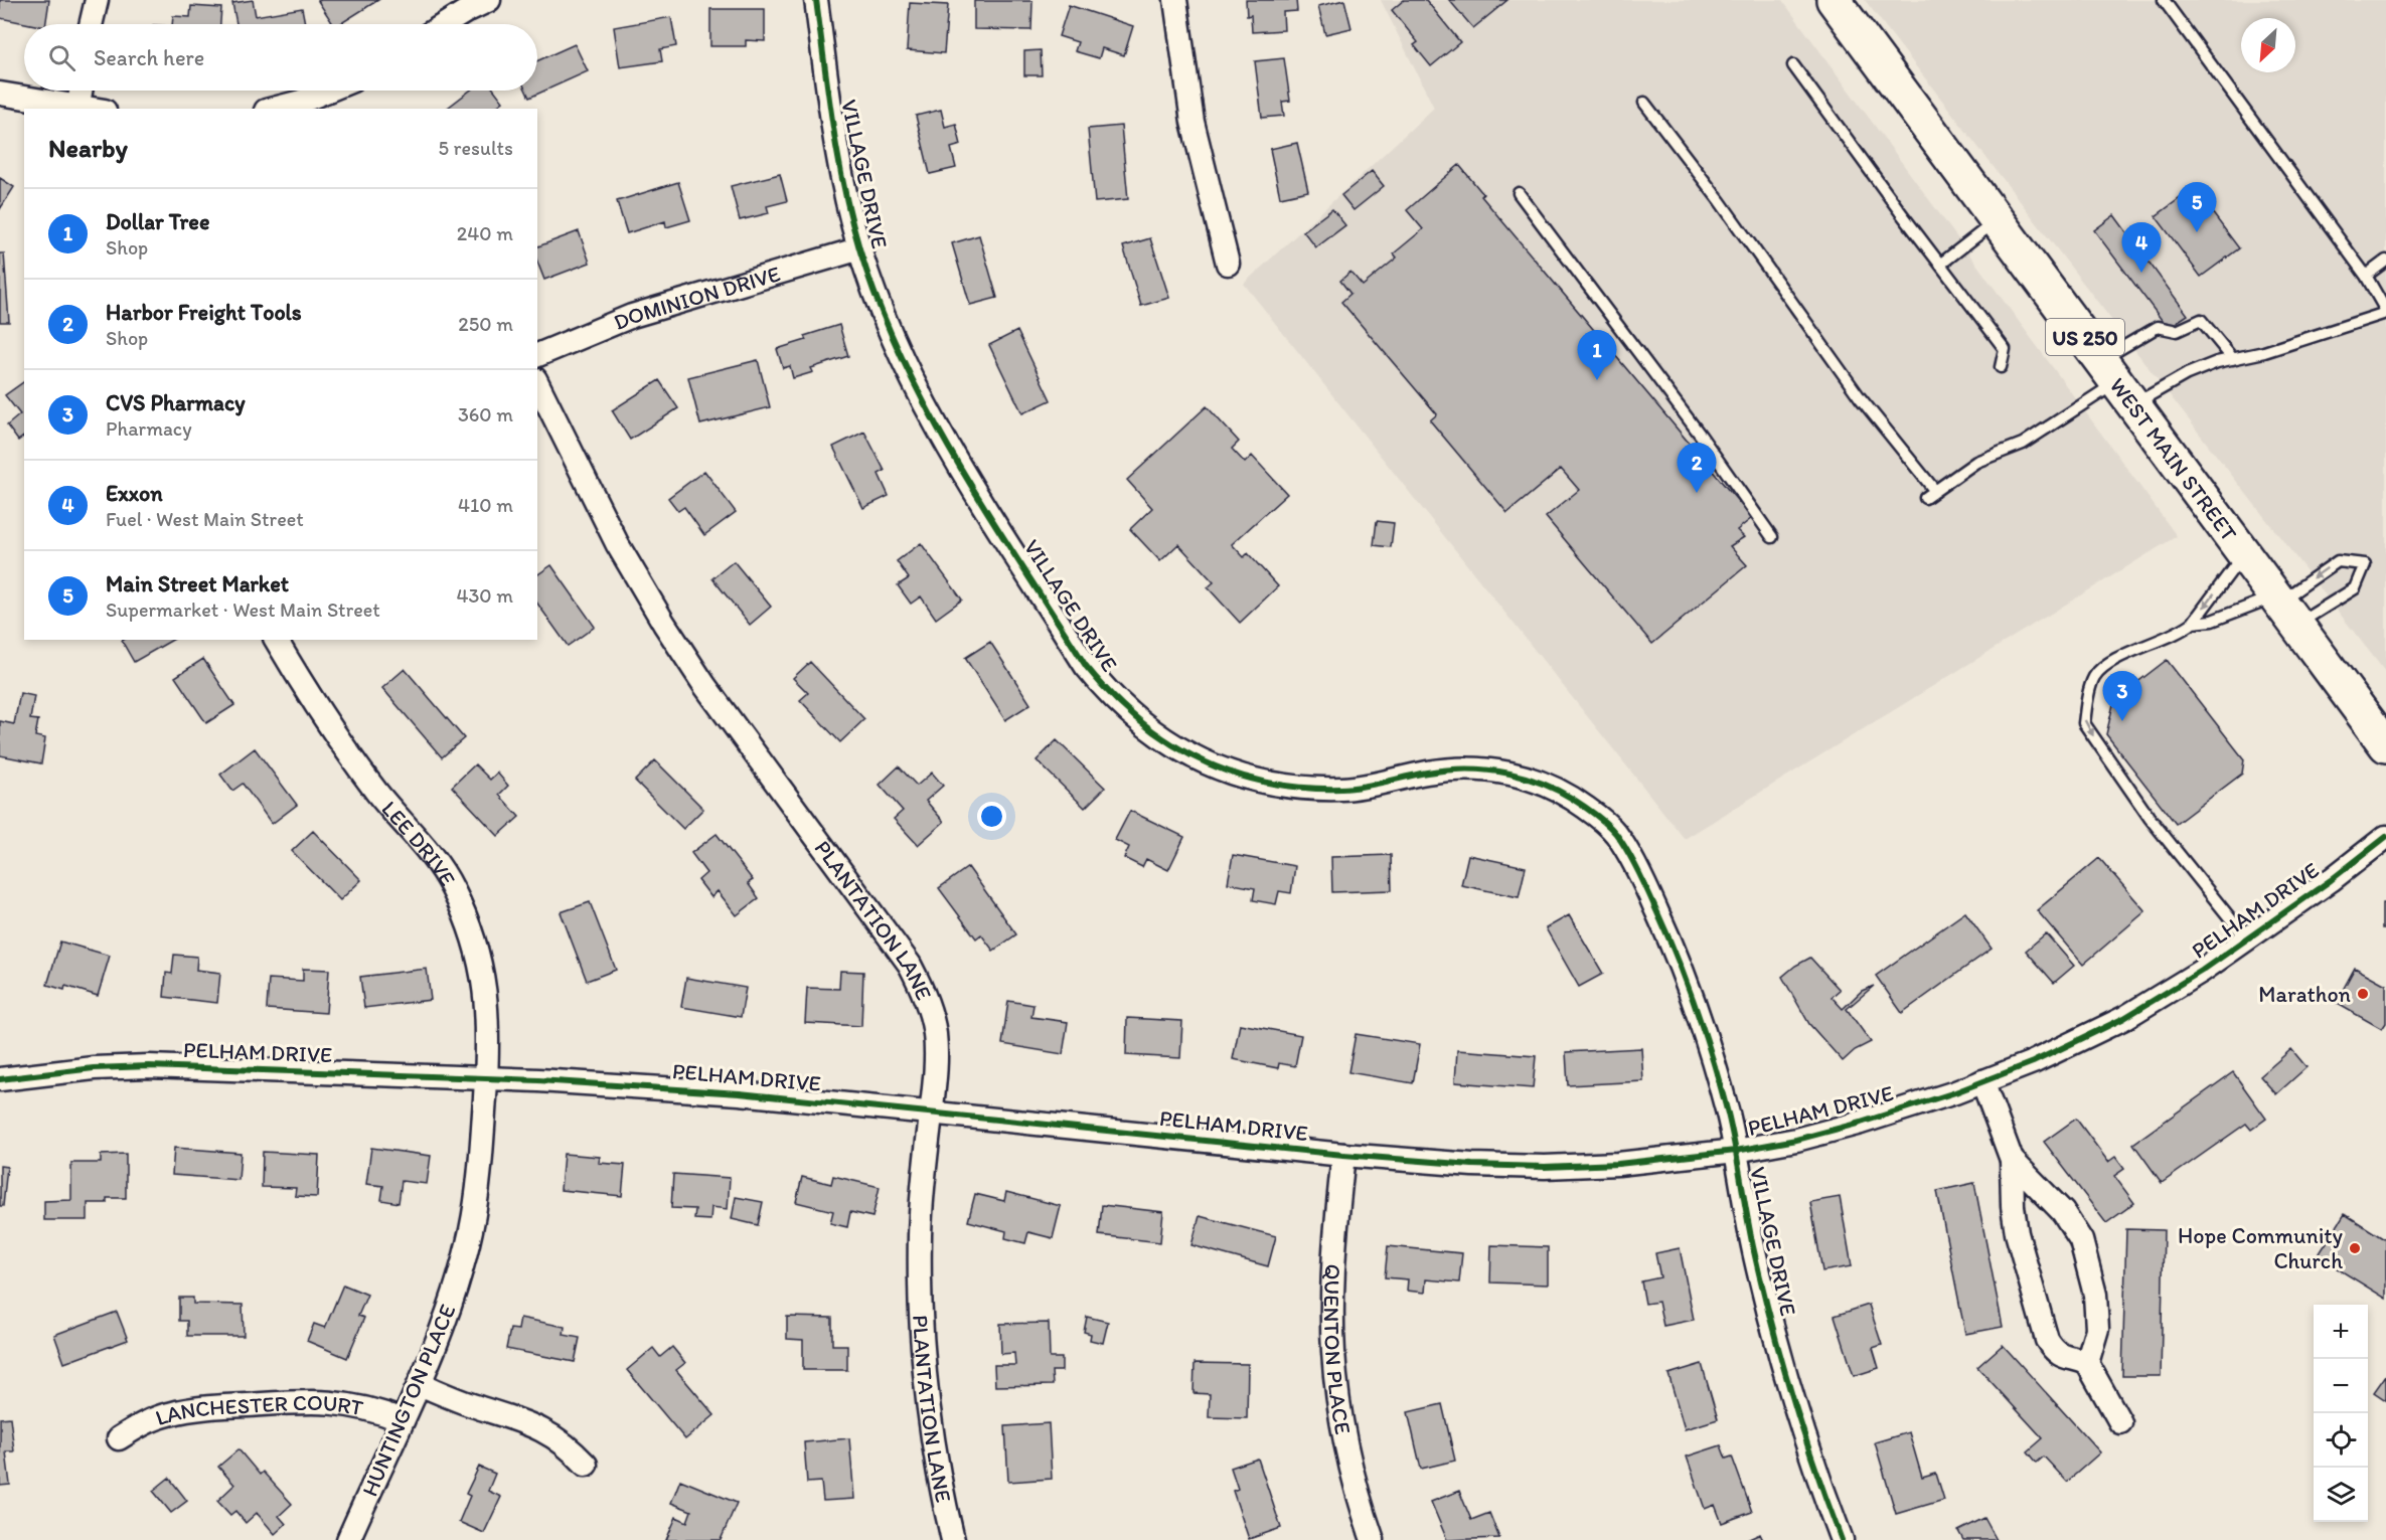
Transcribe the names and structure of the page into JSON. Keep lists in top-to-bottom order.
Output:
{
  "streets": {
    "main road": ["US 250", "WEST MAIN STREET"],
    "street": [
      "VILLAGE DRIVE",
      "DOMINION DRIVE",
      "LEE DRIVE",
      "PELHAM DRIVE",
      "PLANTATION LANE",
      "QUENTON PLACE",
      "HUNTINGTON PLACE",
      "LANCHESTER COURT"
    ]
  },
  "crossings": [
    ["VILLAGE DRIVE", "DOMINION DRIVE"],
    ["VILLAGE DRIVE", "PELHAM DRIVE"],
    ["LEE DRIVE", "PELHAM DRIVE"],
    ["LEE DRIVE", "HUNTINGTON PLACE"],
    ["PELHAM DRIVE", "PLANTATION LANE"],
    ["PELHAM DRIVE", "QUENTON PLACE"],
    ["PELHAM DRIVE", "HUNTINGTON PLACE"],
    ["HUNTINGTON PLACE", "LANCHESTER COURT"]
  ],
  "places": ["Marathon", "Hope Community Church"],
  "north": "bottom left",
  "page": {
    "search": "Search here",
    "heading": ["Nearby", "5 results"],
    "pins": [
      "5",
      "4",
      "1",
      "2",
      "3"
    ],
    "list": [
      {
        "mark": "1",
        "name": "Dollar Tree",
        "note": "Shop",
        "value": "240 m"
      },
      {
        "mark": "2",
        "name": "Harbor Freight Tools",
        "note": "Shop",
        "value": "250 m"
      },
      {
        "mark": "3",
        "name": "CVS Pharmacy",
        "note": "Pharmacy",
        "value": "360 m"
      },
      {
        "mark": "4",
        "name": "Exxon",
        "note": "Fuel · West Main Street",
        "value": "410 m"
      },
      {
        "mark": "5",
        "name": "Main Street Market",
        "note": "Supermarket · West Main Street",
        "value": "430 m"
      }
    ],
    "map_buttons": ["+", "−"]
  }
}
